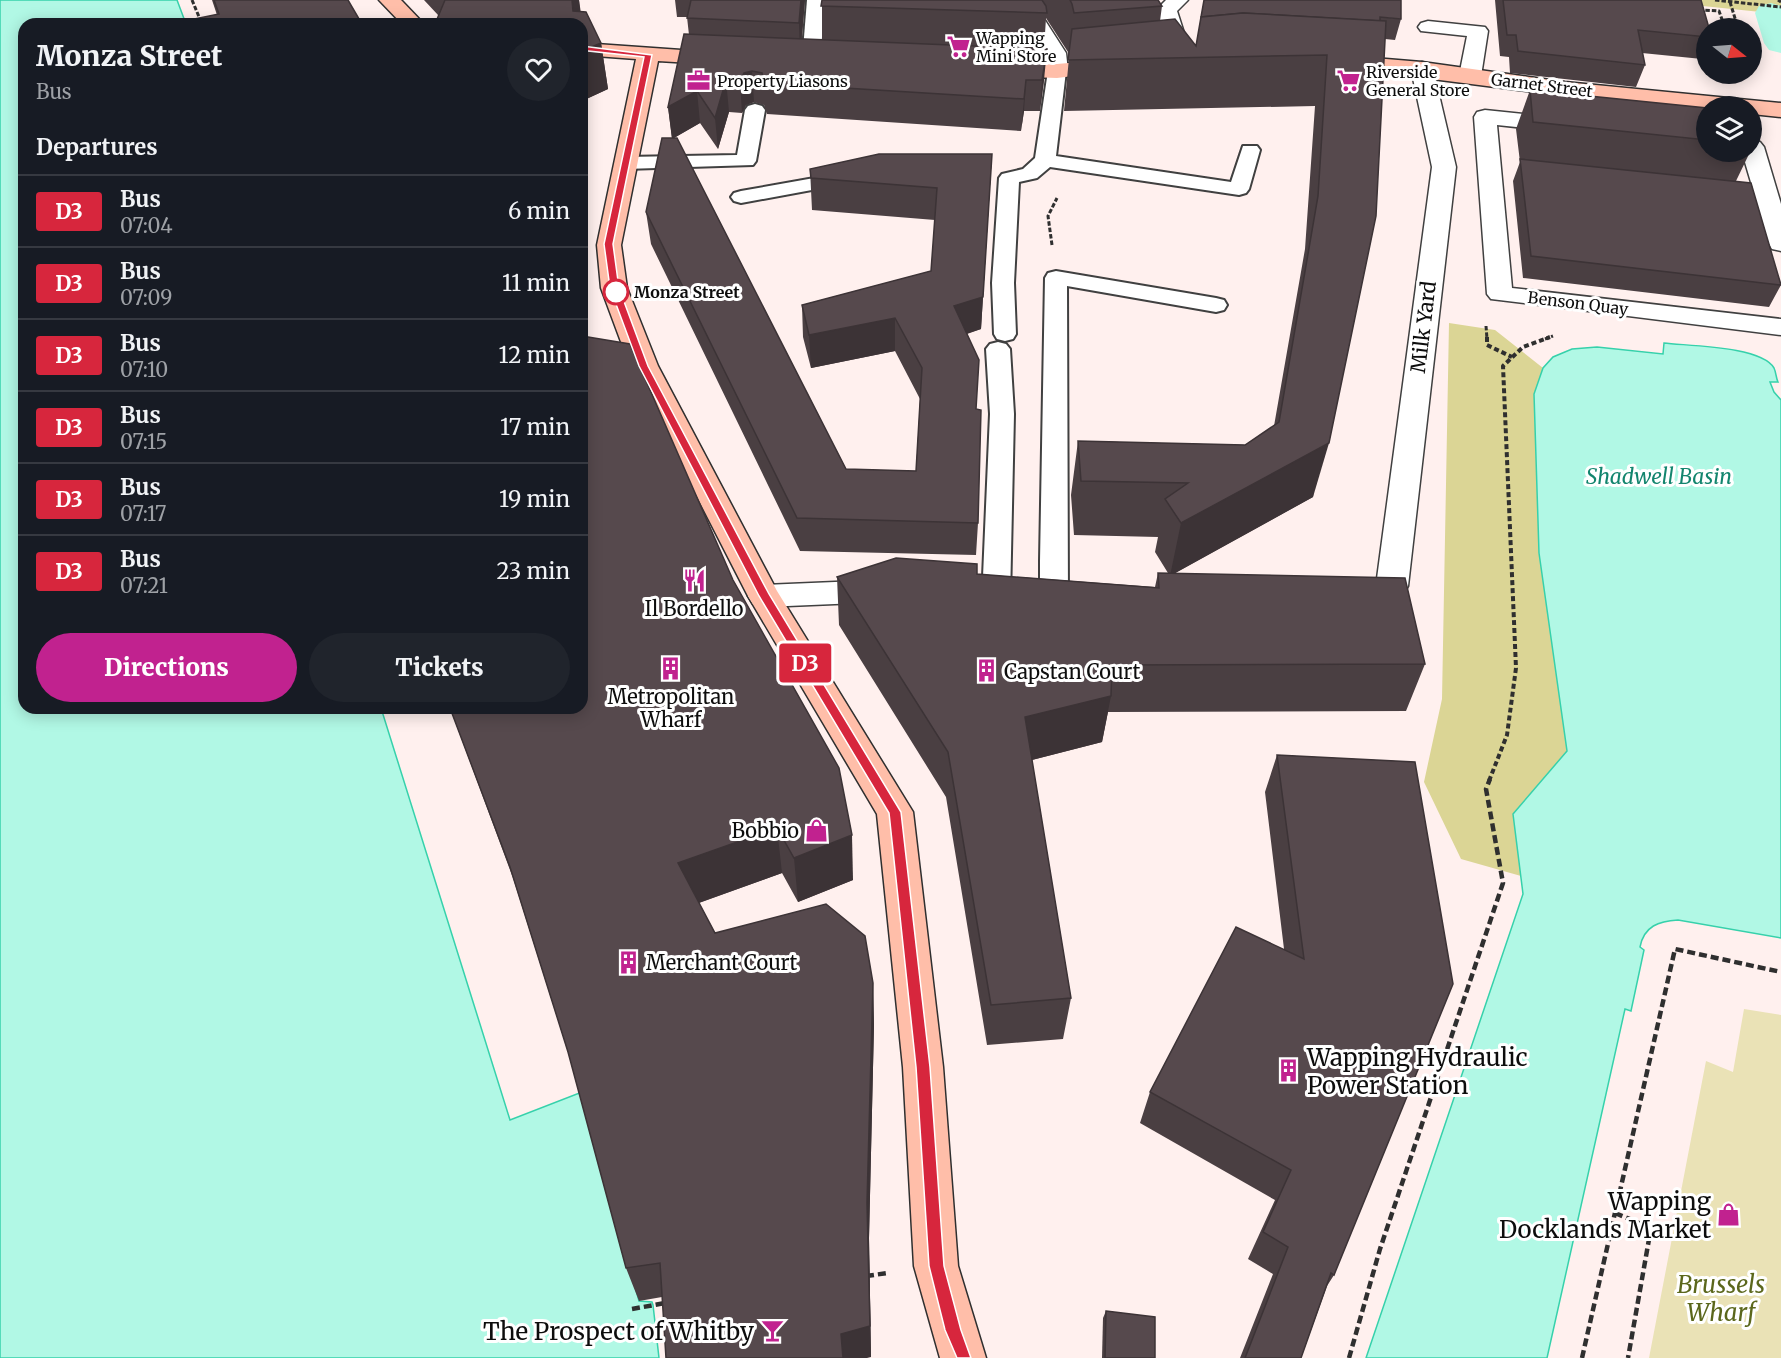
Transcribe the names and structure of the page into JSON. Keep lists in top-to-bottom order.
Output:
{
  "streets": {
    "street": ["Garnet Street", "Benson Quay", "Milk Yard"]
  },
  "crossings": [
    ["Garnet Street", "Milk Yard"]
  ],
  "water": ["Shadwell Basin"],
  "parks": ["Brussels Wharf"],
  "places": {
    "supermarket": ["Wapping Mini Store", "Riverside General Store"],
    "office": ["Property Liasons"],
    "other": ["Monza Street"],
    "restaurant": ["Il Bordello"],
    "building": [
      "Metropolitan Wharf",
      "Capstan Court",
      "Merchant Court",
      "Wapping Hydraulic Power Station"
    ],
    "shop": ["Bobbio", "Wapping Docklands Market"],
    "bar": ["The Prospect of Whitby"]
  },
  "lines": ["bus line D3"],
  "north": "right",
  "page": {
    "on_map": "D3",
    "heading": [
      ["Monza Street", "Bus"],
      "Departures"
    ],
    "list": [
      {
        "mark": "D3",
        "name": "Bus",
        "note": "07:04",
        "value": "6 min"
      },
      {
        "mark": "D3",
        "name": "Bus",
        "note": "07:09",
        "value": "11 min"
      },
      {
        "mark": "D3",
        "name": "Bus",
        "note": "07:10",
        "value": "12 min"
      },
      {
        "mark": "D3",
        "name": "Bus",
        "note": "07:15",
        "value": "17 min"
      },
      {
        "mark": "D3",
        "name": "Bus",
        "note": "07:17",
        "value": "19 min"
      },
      {
        "mark": "D3",
        "name": "Bus",
        "note": "07:21",
        "value": "23 min"
      }
    ],
    "buttons": ["Directions", "Tickets"]
  }
}
